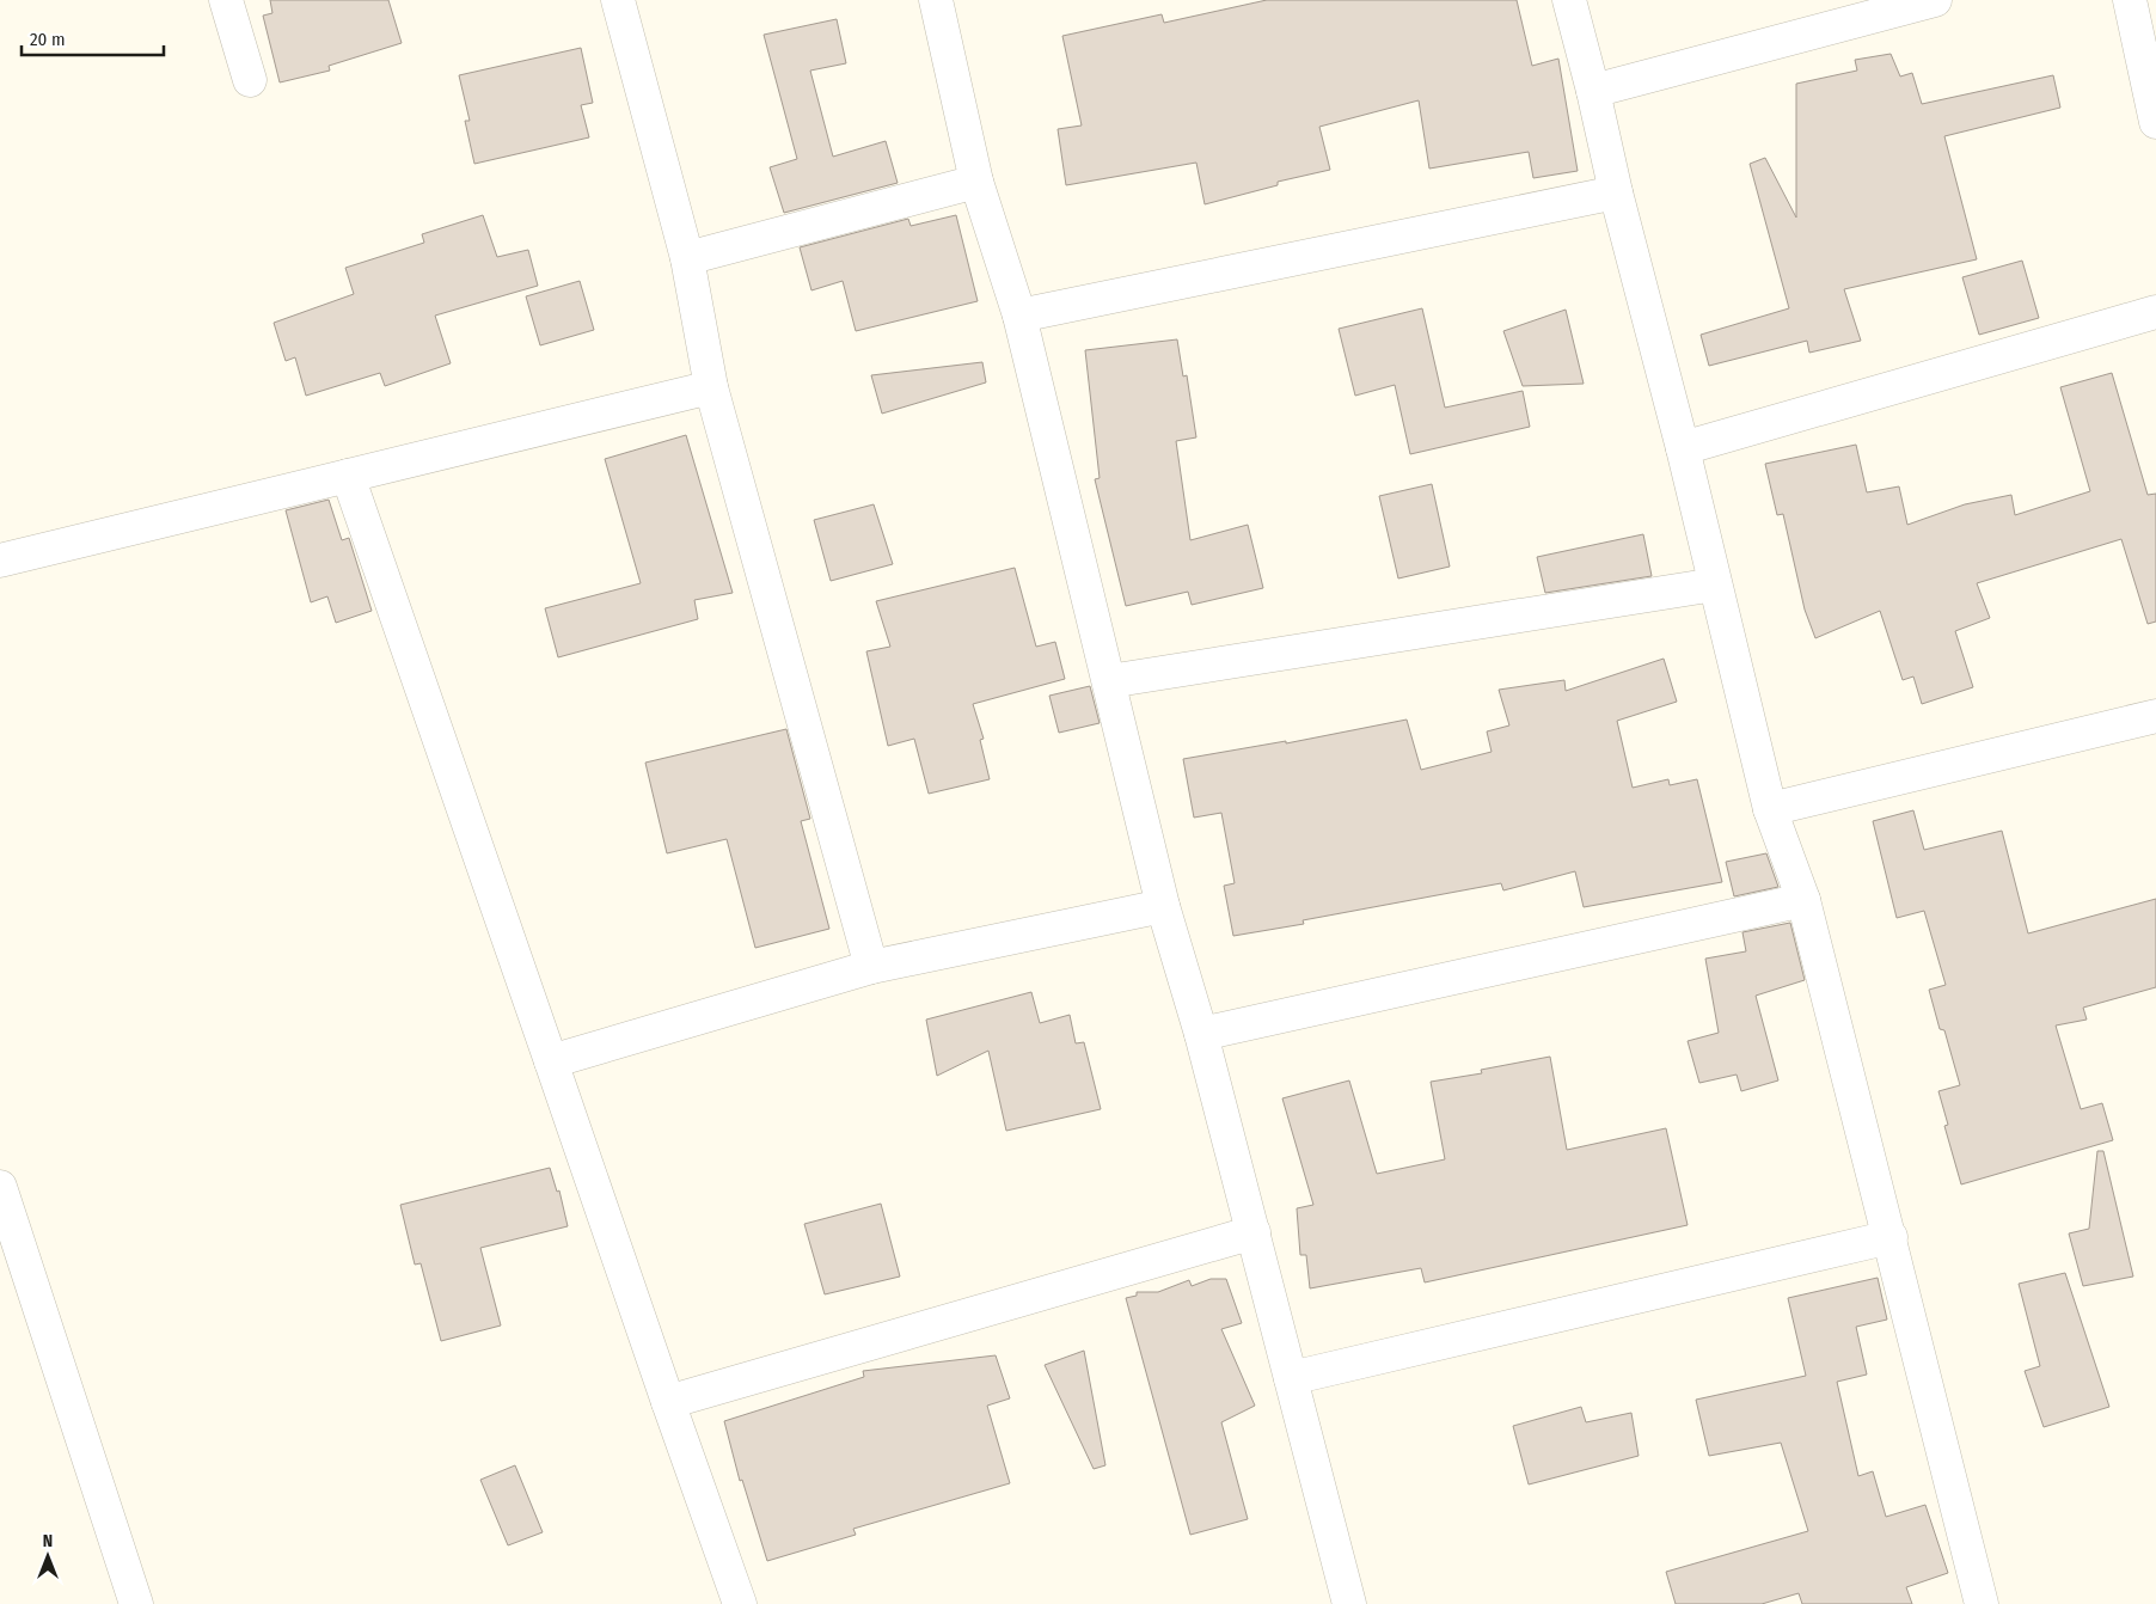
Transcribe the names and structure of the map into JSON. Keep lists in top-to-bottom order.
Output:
{
  "scale_bar": "20 m",
  "north": "top"
}
